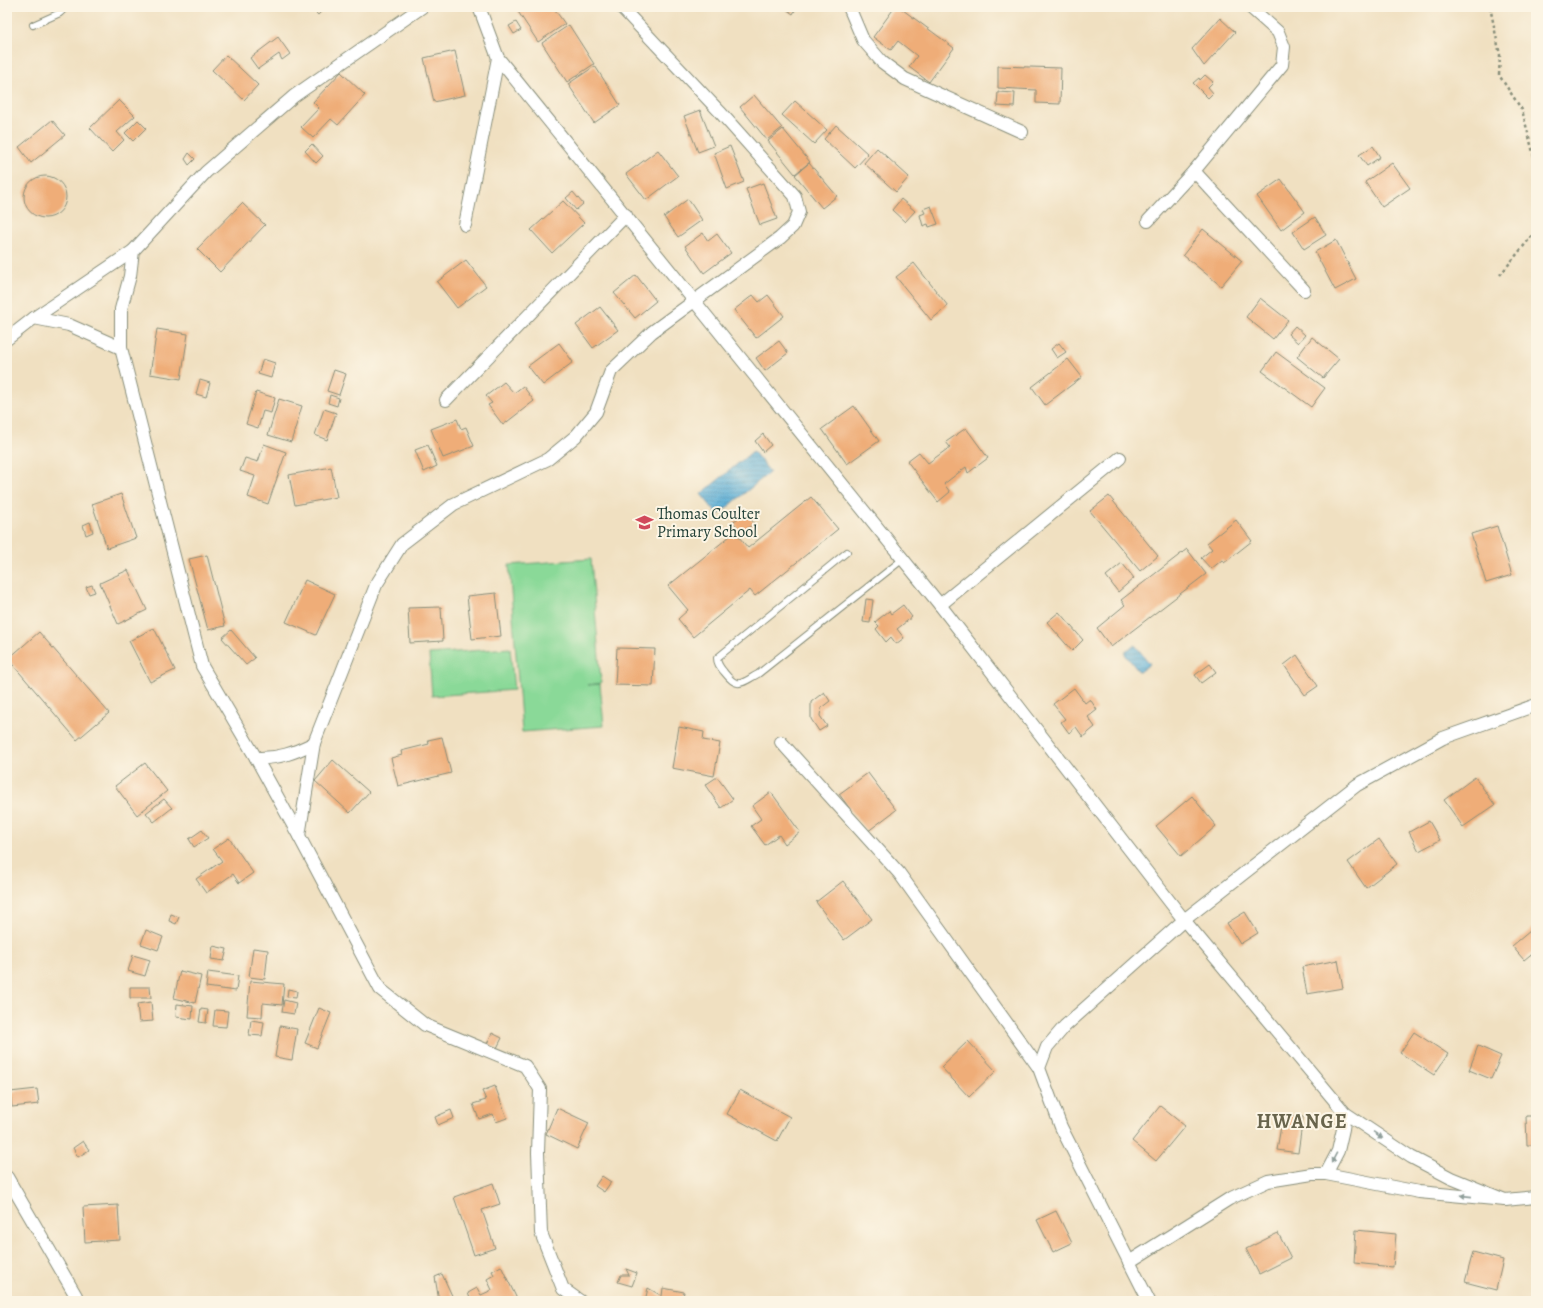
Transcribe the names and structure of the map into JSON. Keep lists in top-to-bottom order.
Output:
{
  "districts": ["HWANGE"],
  "places": {
    "school or university": ["Thomas Coulter Primary School"]
  }
}
